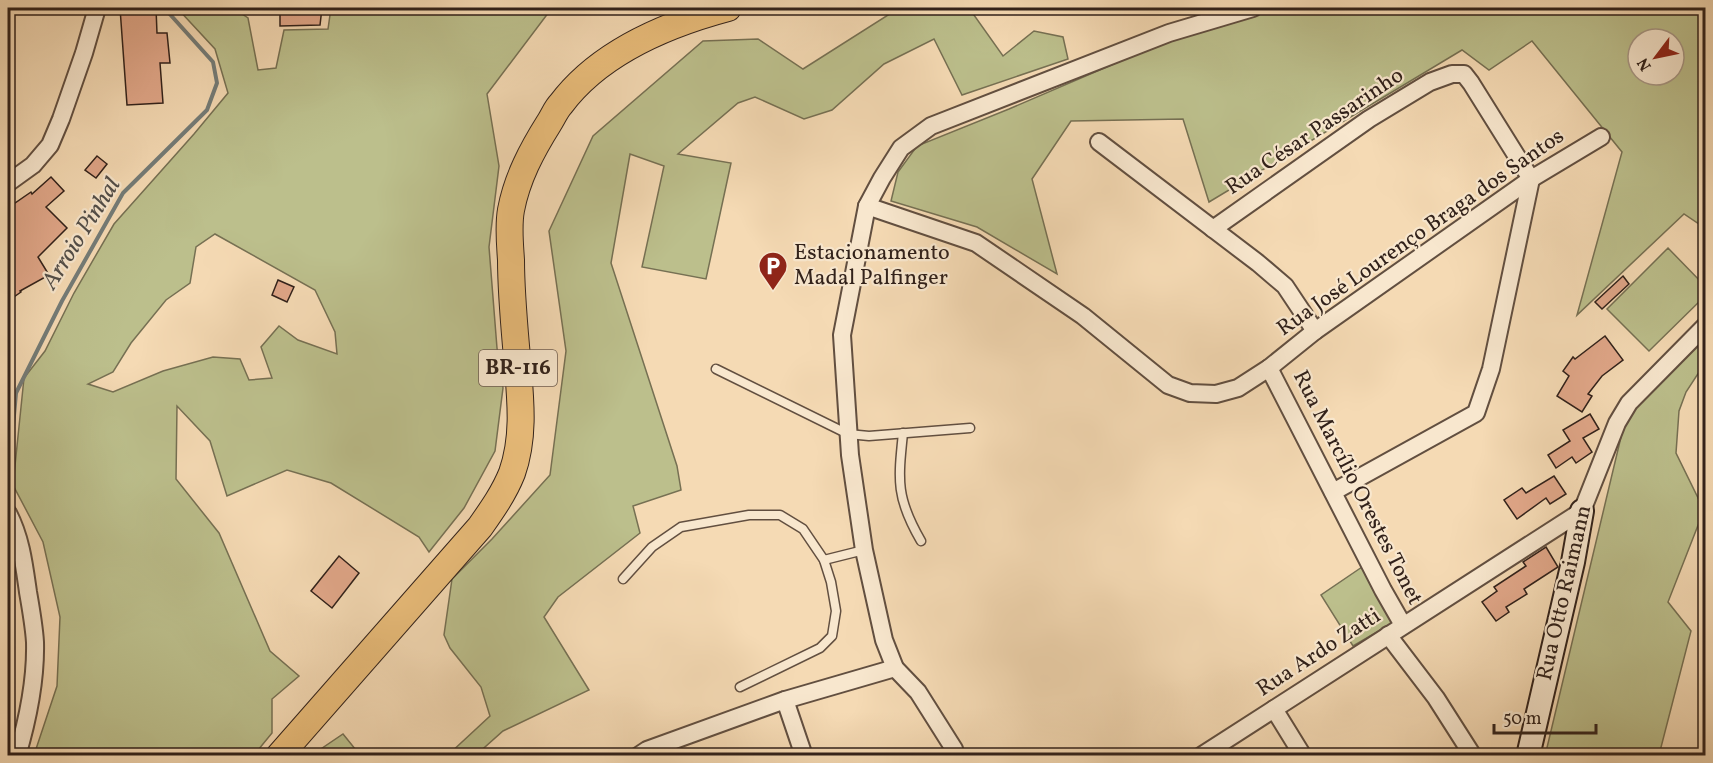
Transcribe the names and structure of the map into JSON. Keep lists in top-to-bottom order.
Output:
{
  "streets": {
    "main road": ["BR-116"],
    "street": [
      "Rua César Passarinho",
      "Rua José Lourenço Braga dos Santos",
      "Rua Marcílio Orestes Tonet",
      "Rua Otto Raimann",
      "Rua Ardo Zatti"
    ]
  },
  "crossings": [
    ["Rua César Passarinho", "Rua José Lourenço Braga dos Santos"],
    ["Rua José Lourenço Braga dos Santos", "Rua Marcílio Orestes Tonet"],
    ["Rua Marcílio Orestes Tonet", "Rua Ardo Zatti"],
    ["Rua Otto Raimann", "Rua Ardo Zatti"]
  ],
  "water": ["Arroio Pinhal"],
  "places": {
    "parking": ["Estacionamento Madal Palfinger"]
  },
  "scale_bar": "50 m",
  "north": "bottom left"
}
